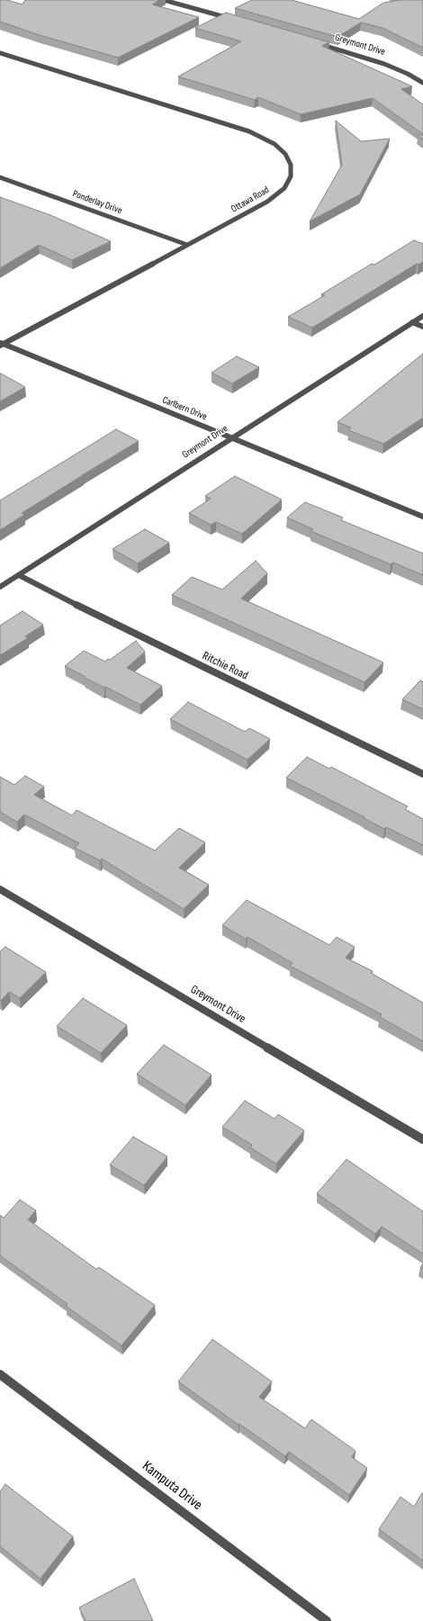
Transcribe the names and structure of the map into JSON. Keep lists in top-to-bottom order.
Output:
{
  "streets": {
    "street": [
      "Greymont Drive",
      "Ottawa Road",
      "Ponderlay Drive",
      "Carlbern Drive",
      "Ritchie Road",
      "Kamputa Drive"
    ]
  },
  "crossings": [
    ["Greymont Drive", "Carlbern Drive"],
    ["Greymont Drive", "Ritchie Road"],
    ["Ottawa Road", "Ponderlay Drive"],
    ["Ottawa Road", "Carlbern Drive"]
  ]
}
